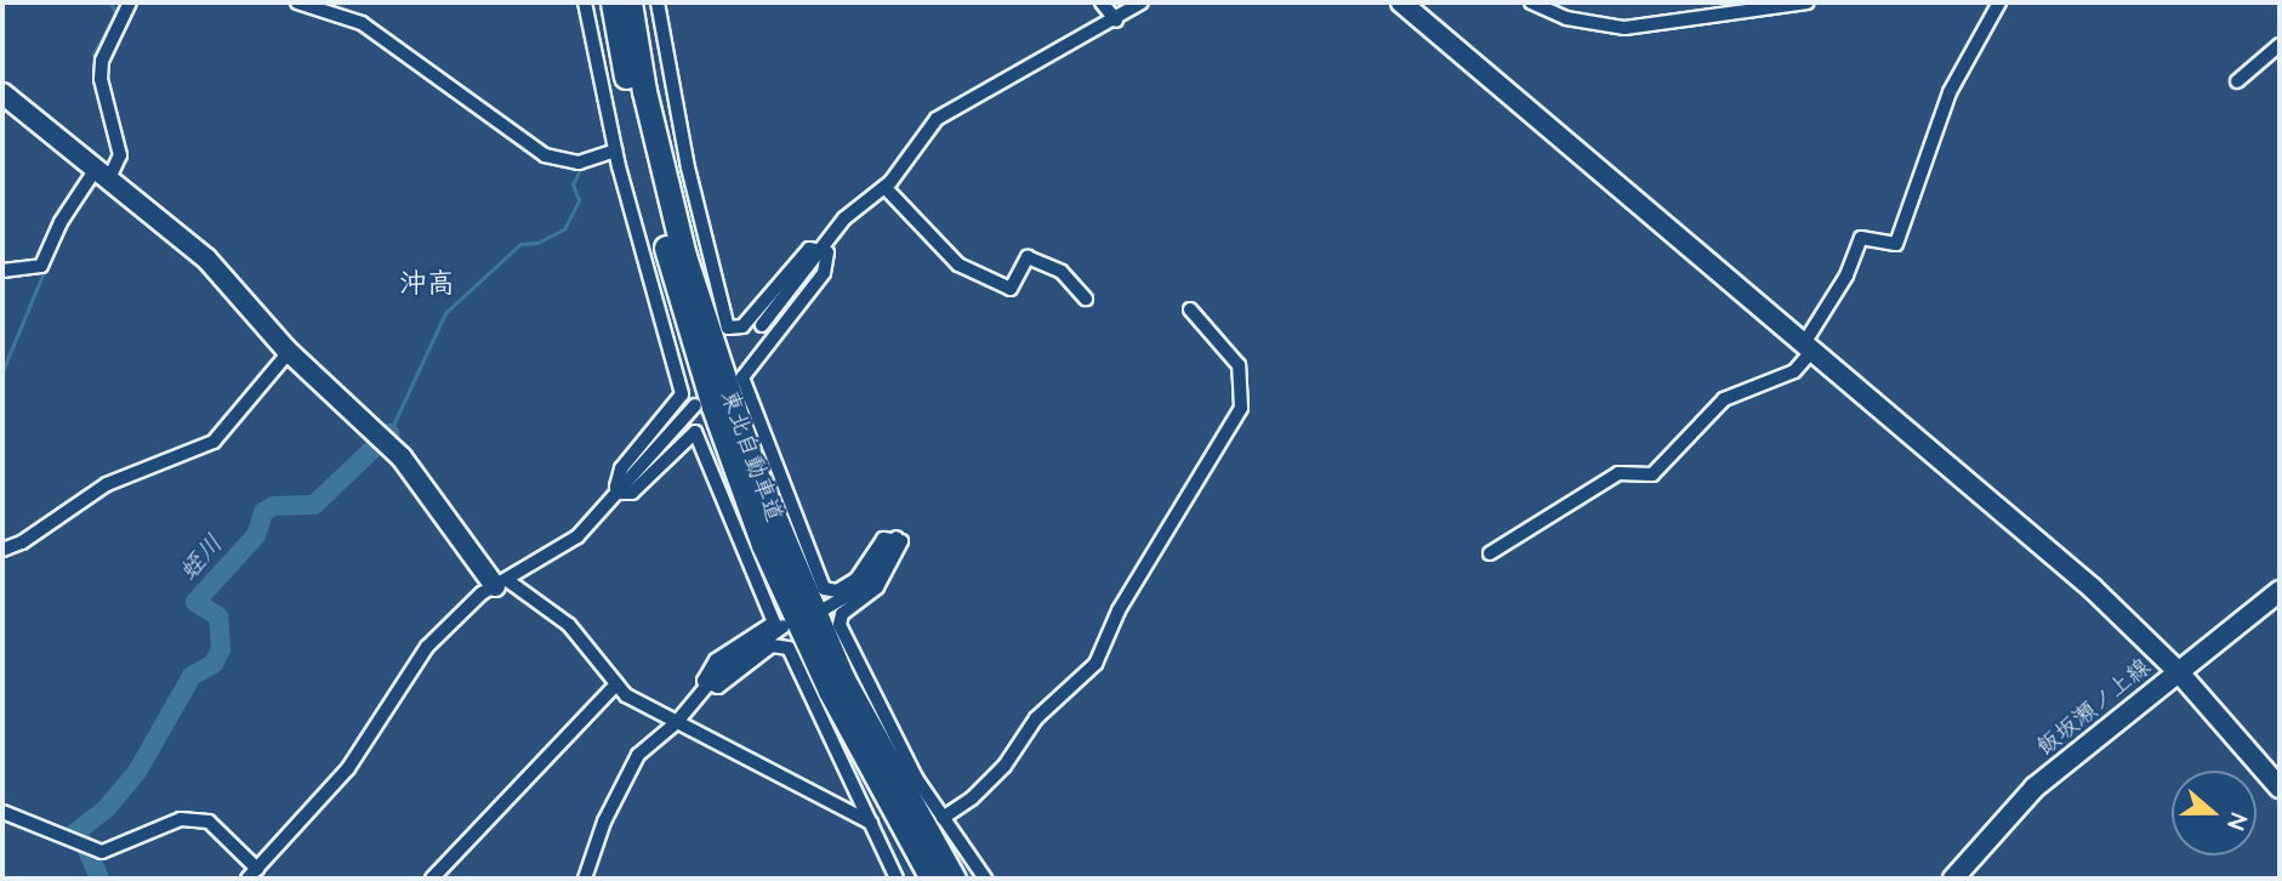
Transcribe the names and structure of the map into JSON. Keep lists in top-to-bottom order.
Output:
{
  "streets": {
    "highway": ["東北自動車道"],
    "street": ["飯坂瀬ノ上線"]
  },
  "districts": ["沖高"],
  "water": ["蛭川"],
  "north": "right"
}
